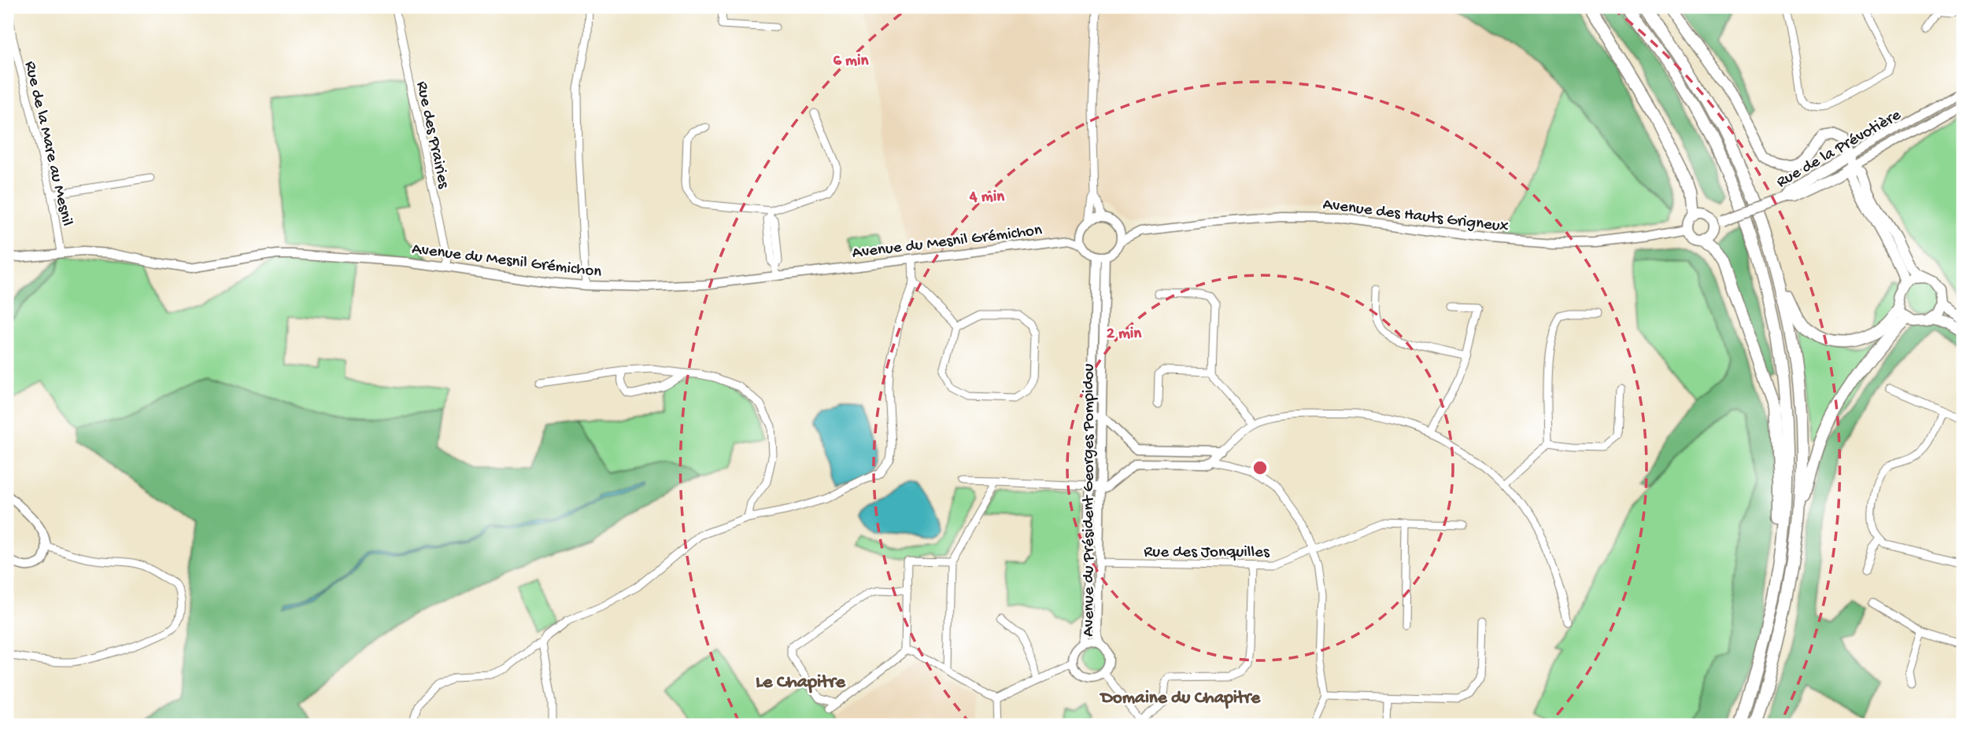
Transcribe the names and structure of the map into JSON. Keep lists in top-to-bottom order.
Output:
{
  "streets": {
    "main road": ["Rue de la Prévotière"],
    "street": [
      "Rue des Prairies",
      "Rue de la Mare au Mesnil",
      "Avenue des Hauts Grigneux",
      "Avenue du Mesnil Grémichon",
      "Avenue du Président Georges Pompidou",
      "Rue des Jonquilles"
    ]
  },
  "crossings": [
    ["Rue des Prairies", "Avenue du Mesnil Grémichon"],
    ["Rue de la Mare au Mesnil", "Avenue du Mesnil Grémichon"],
    ["Rue de la Prévotière", "Avenue des Hauts Grigneux"],
    ["Avenue des Hauts Grigneux", "Avenue du Mesnil Grémichon"],
    ["Avenue des Hauts Grigneux", "Avenue du Président Georges Pompidou"],
    ["Avenue du Mesnil Grémichon", "Avenue du Président Georges Pompidou"],
    ["Avenue du Président Georges Pompidou", "Rue des Jonquilles"]
  ],
  "districts": ["Le Chapitre", "Domaine du Chapitre"],
  "rings": ["6 min", "4 min", "2 min"]
}
